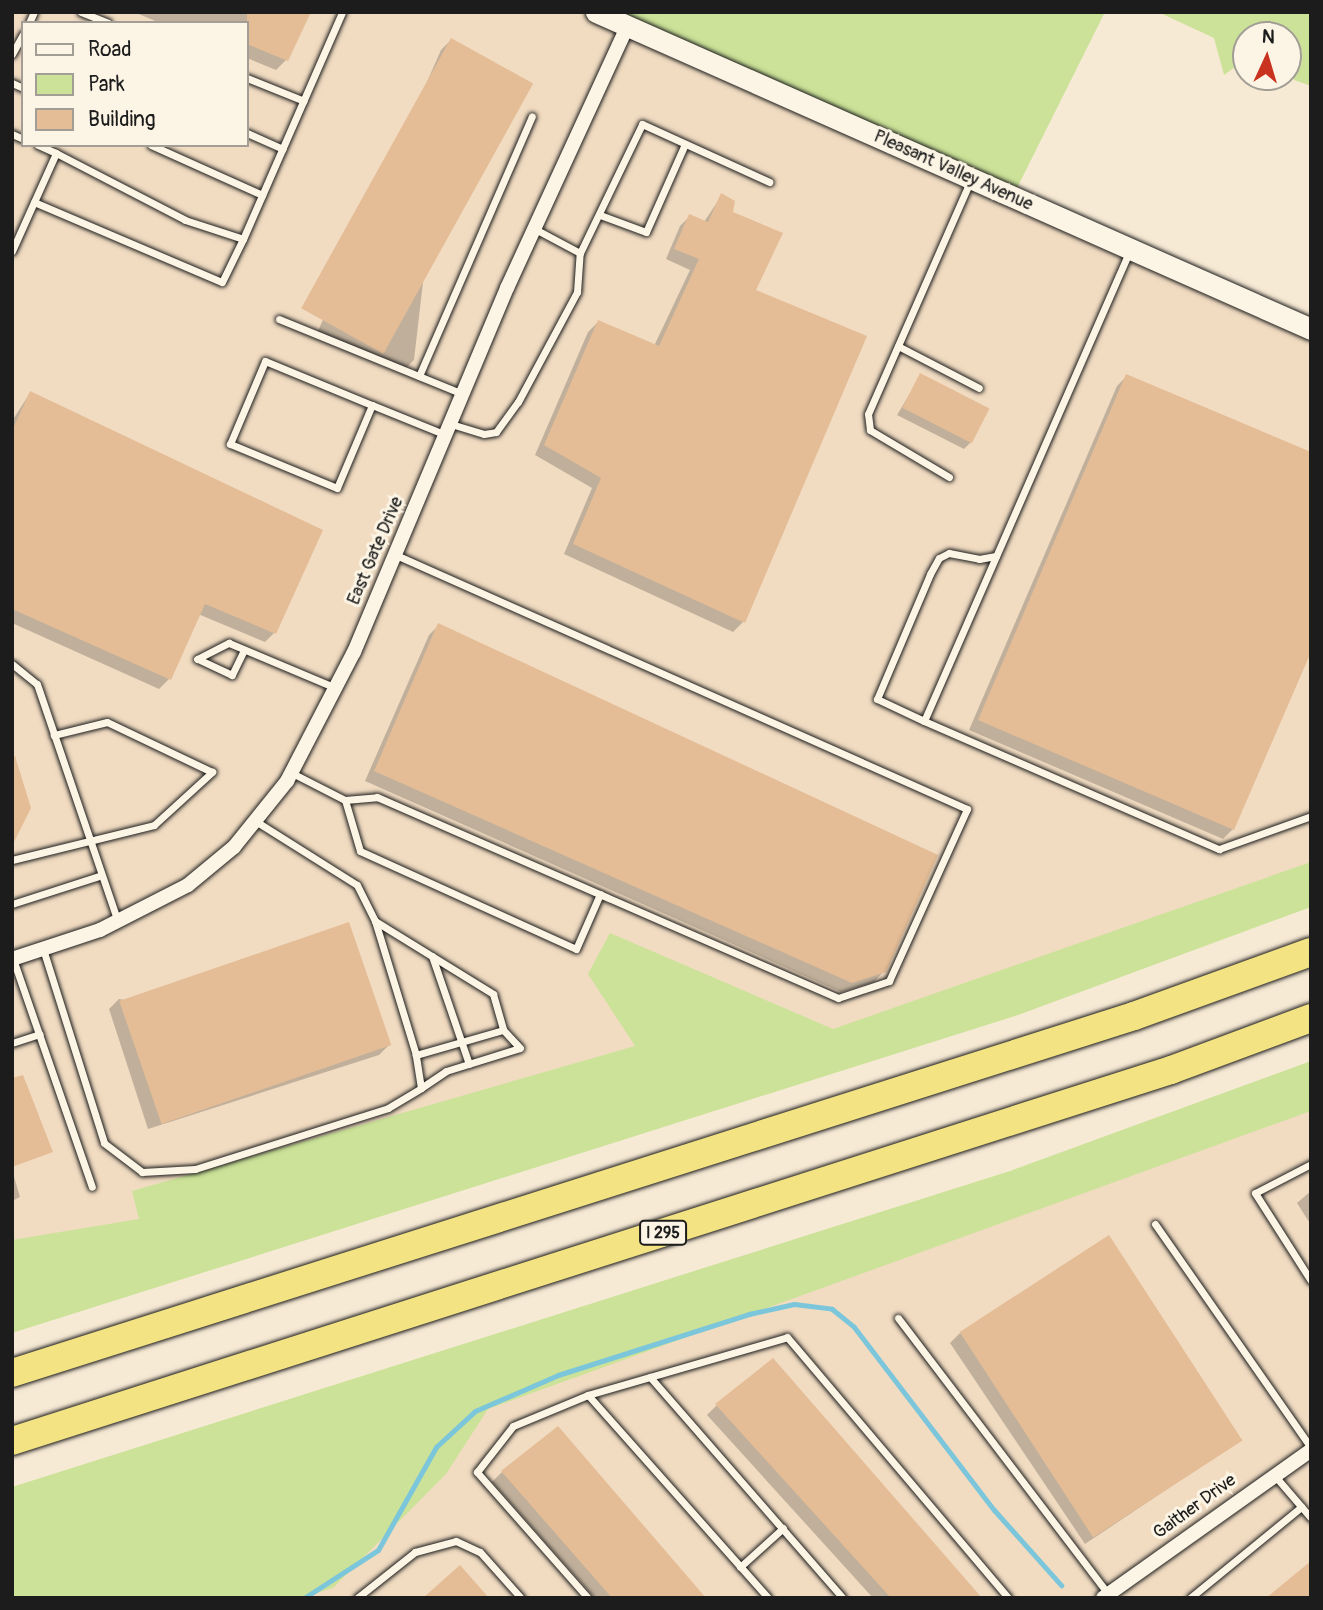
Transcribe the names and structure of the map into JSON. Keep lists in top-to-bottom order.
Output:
{
  "streets": {
    "highway": ["I 295"],
    "street": ["Pleasant Valley Avenue", "East Gate Drive", "Gaither Drive"]
  },
  "crossings": [
    ["Pleasant Valley Avenue", "East Gate Drive"]
  ],
  "legend": ["Road", "Park", "Building"],
  "north": "top"
}
